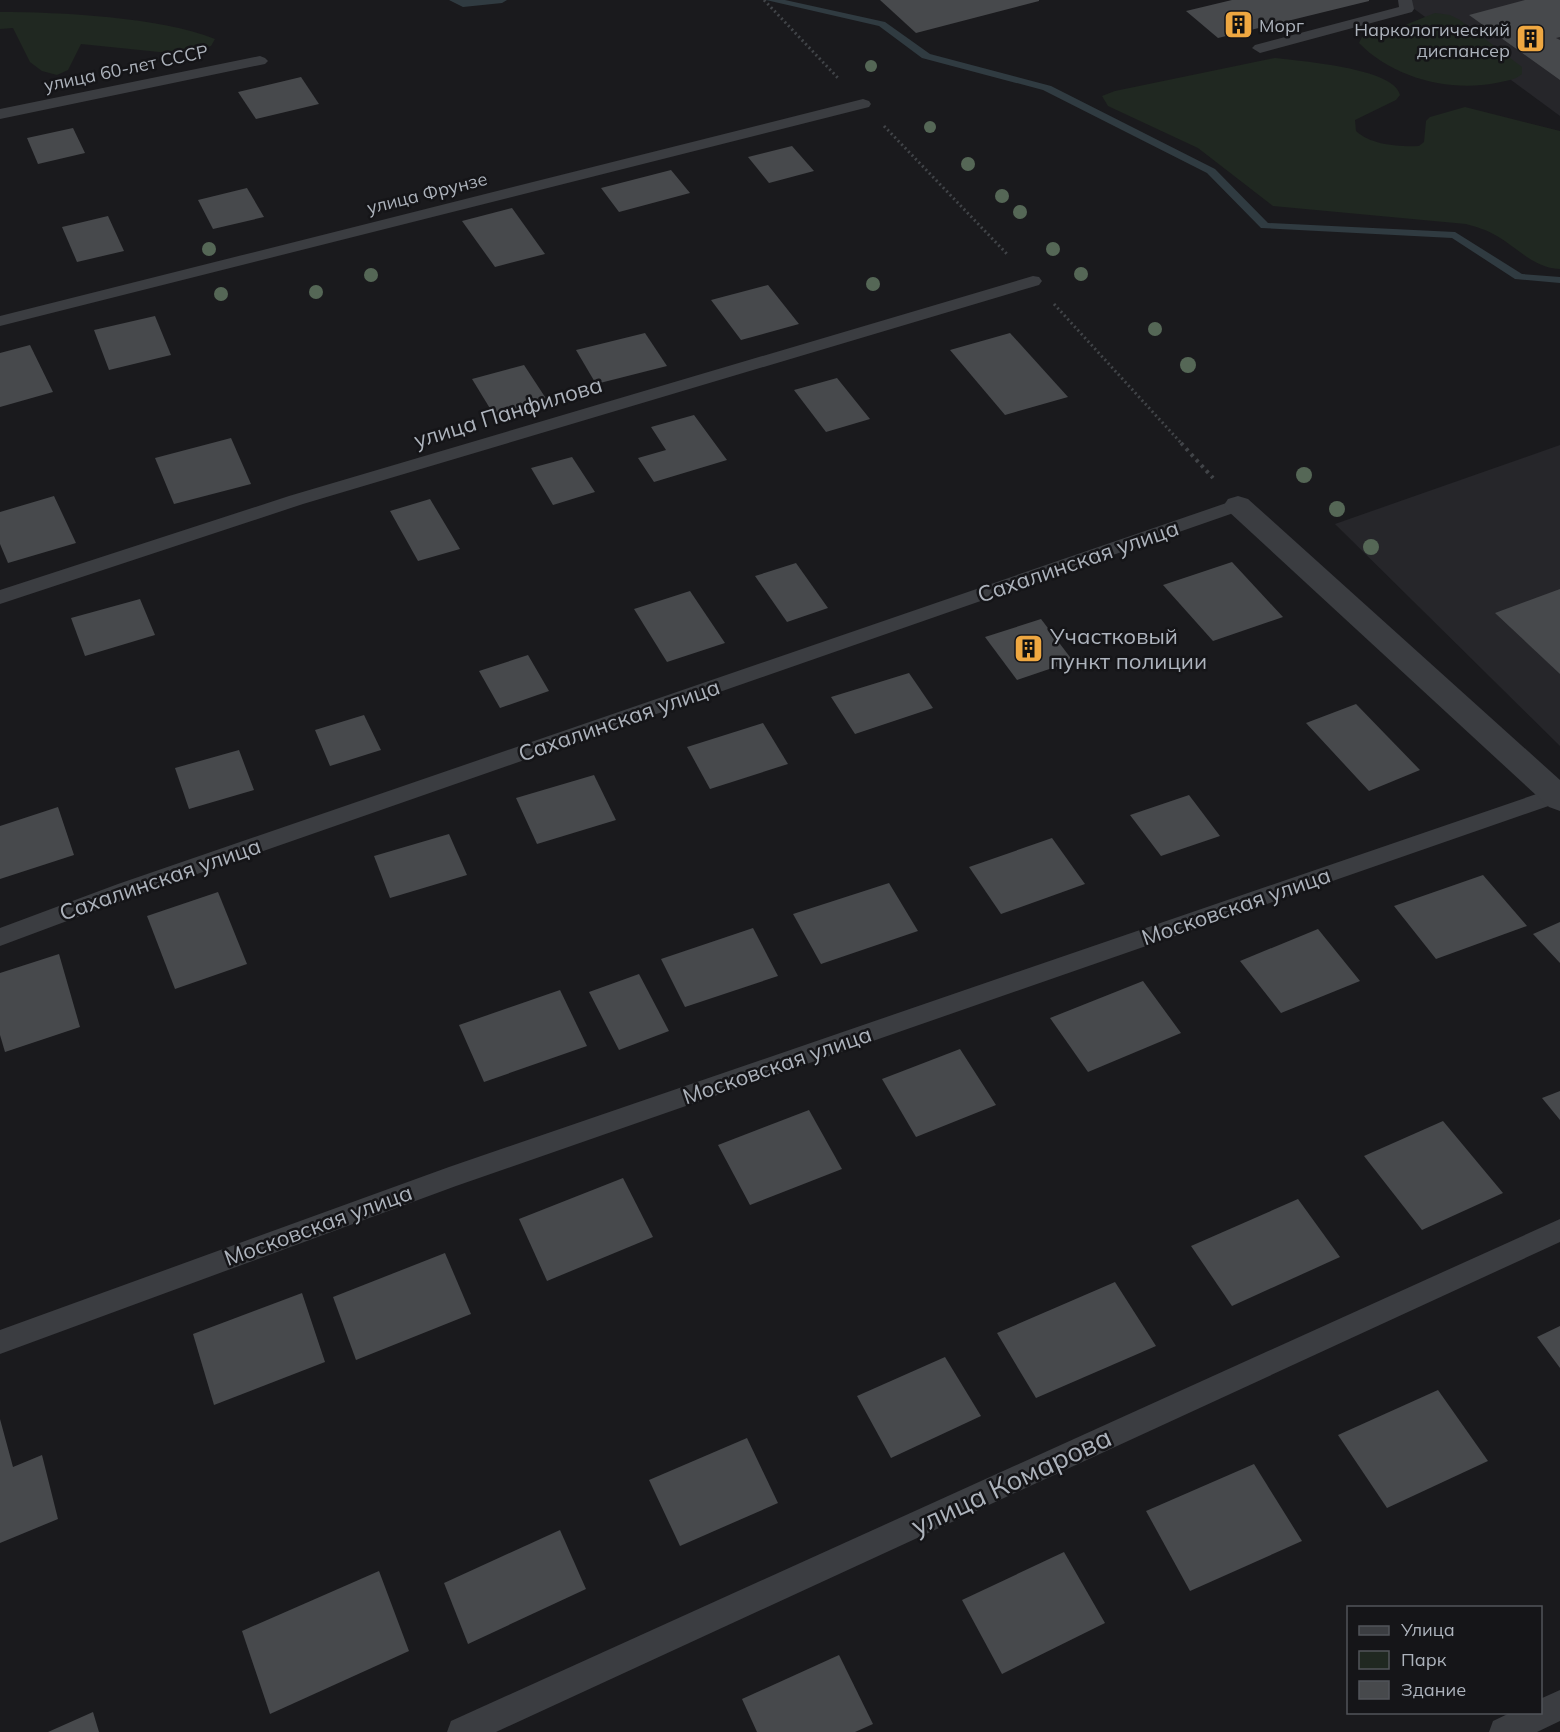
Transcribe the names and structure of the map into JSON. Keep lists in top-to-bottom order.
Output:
{
  "streets": {
    "lane": [
      "улица 60-лет СССР",
      "улица Фрунзе",
      "улица Панфилова",
      "Сахалинская улица",
      "Московская улица",
      "улица Комарова"
    ]
  },
  "places": {
    "building": ["Морг", "Наркологический диспансер", "Участковый пункт полиции"]
  },
  "legend": ["Улица", "Парк", "Здание"]
}
